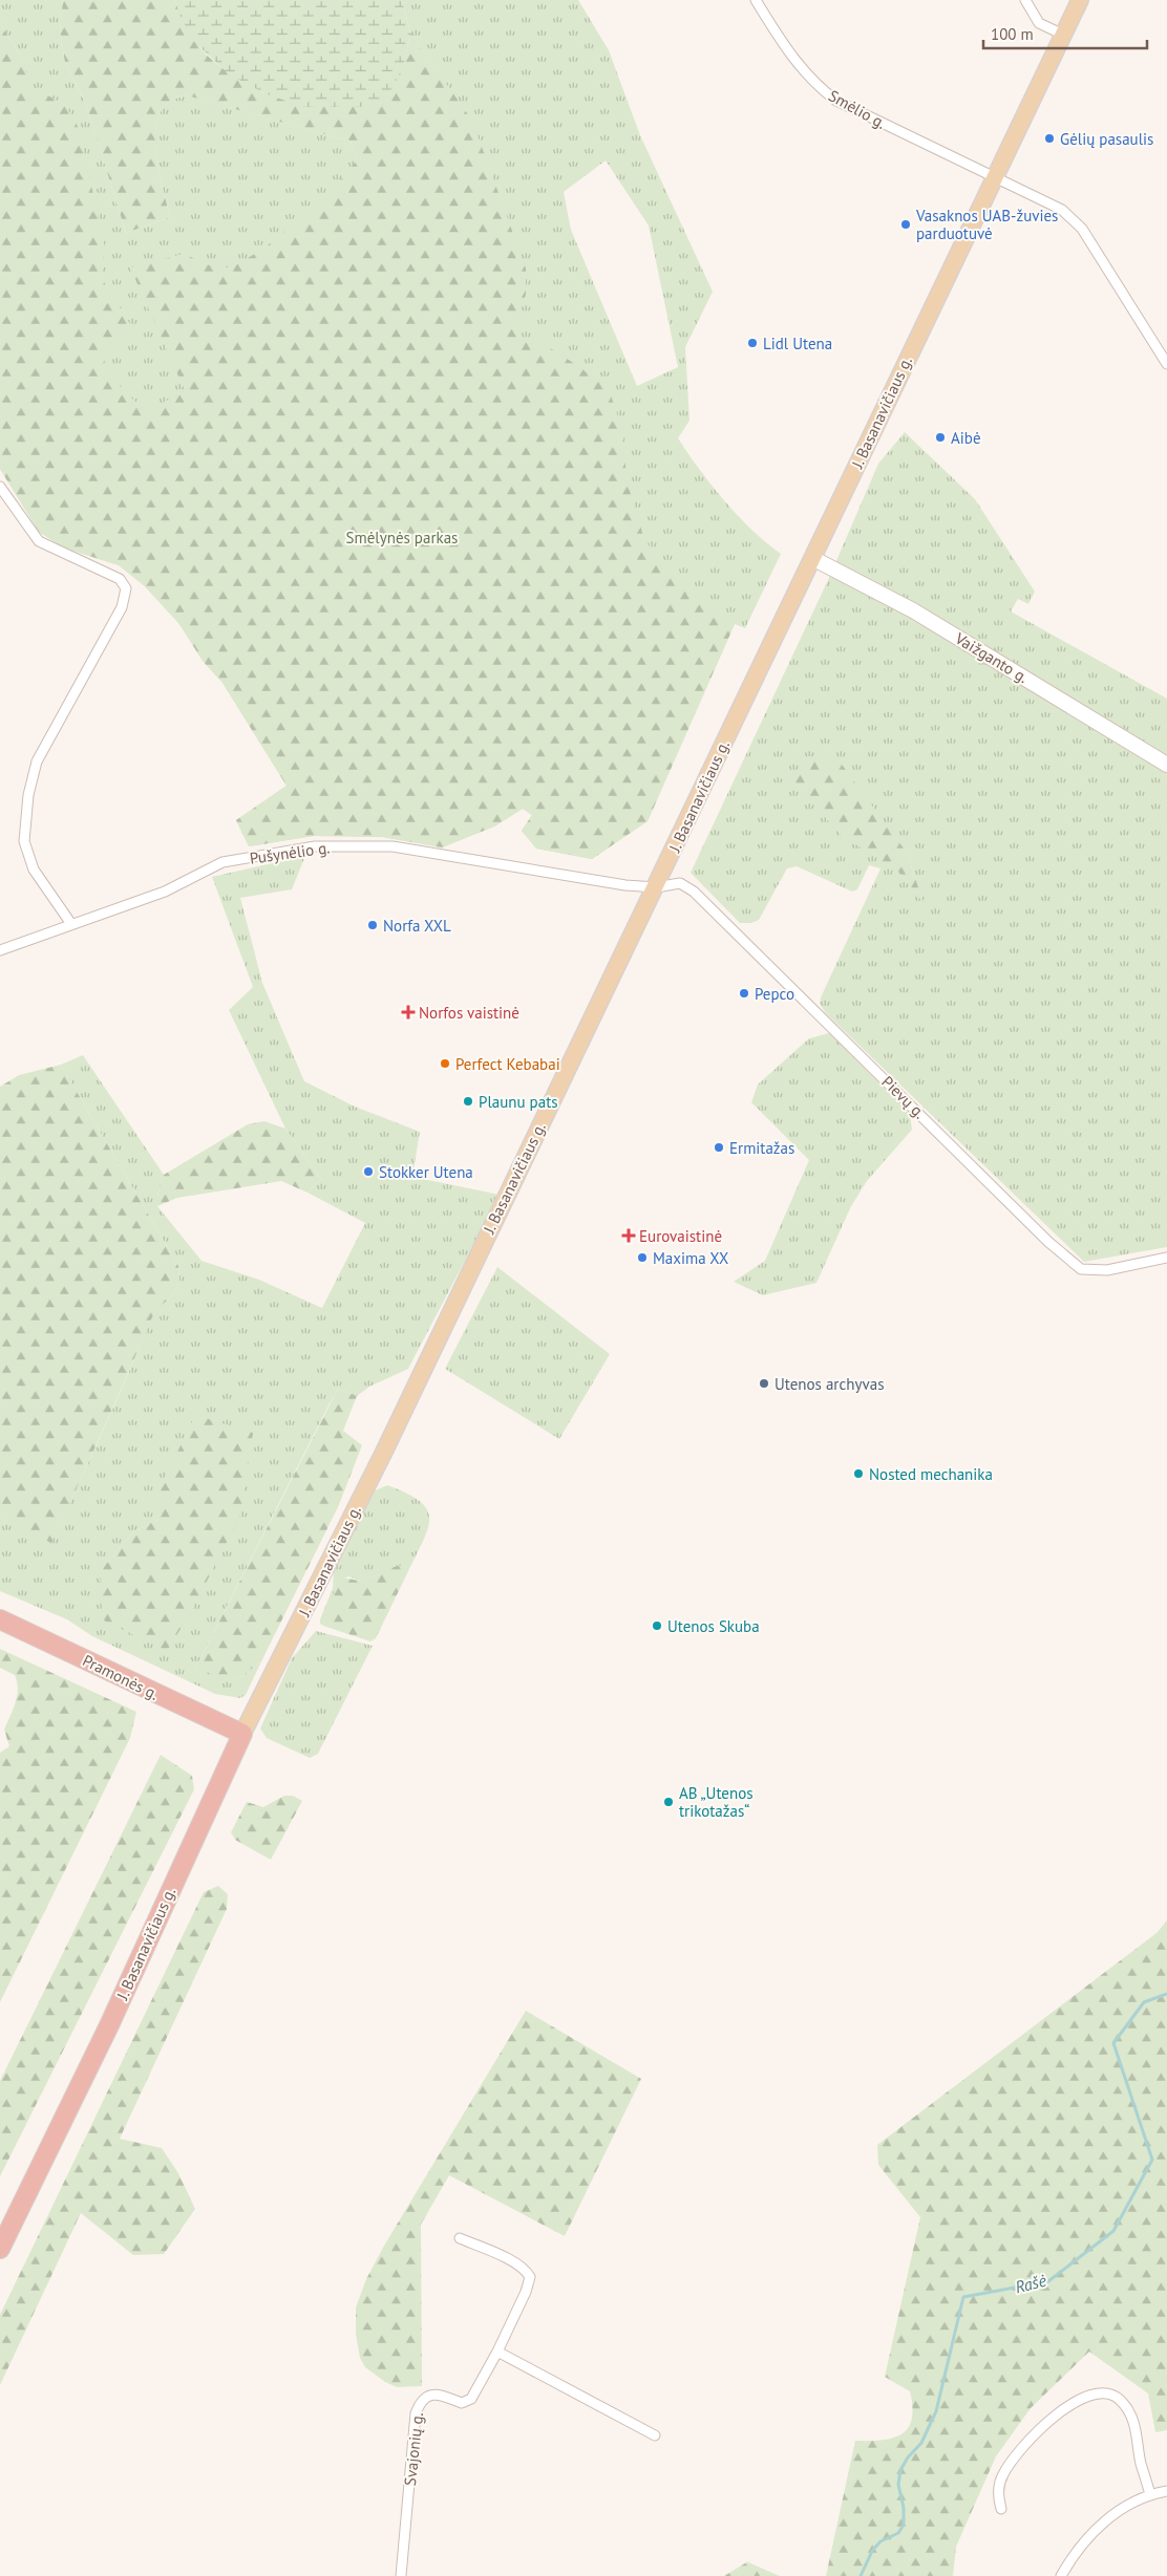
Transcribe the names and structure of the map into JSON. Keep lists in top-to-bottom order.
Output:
{
  "streets": {
    "highway": ["J. Basanavičiaus g.", "Pramonės g."],
    "main road": ["Vaižganto g."],
    "street": [
      "Smėlio g.",
      "Pušynėlio g.",
      "Pievų g.",
      "Svajonių g."
    ]
  },
  "crossings": [
    ["Smėlio g.", "J. Basanavičiaus g."],
    ["J. Basanavičiaus g.", "Vaižganto g."],
    ["J. Basanavičiaus g.", "Pušynėlio g."],
    ["J. Basanavičiaus g.", "Pievų g."],
    ["J. Basanavičiaus g.", "Pramonės g."],
    ["Pušynėlio g.", "Pievų g."]
  ],
  "water": ["Rašė"],
  "parks": ["Smėlynės parkas"],
  "places": {
    "other": [
      "Gėlių pasaulis",
      "Vasaknos UAB-žuvies parduotuvė",
      "Lidl Utena",
      "Aibė",
      "Norfa XXL",
      "Pepco",
      "Perfect Kebabai",
      "Plaunu pats",
      "Ermitažas",
      "Stokker Utena",
      "Maxima XX",
      "Utenos archyvas",
      "Nosted mechanika",
      "Utenos Skuba",
      "AB „Utenos trikotažas“"
    ],
    "health": ["Norfos vaistinė", "Eurovaistinė"]
  },
  "scale_bar": "100 m"
}
